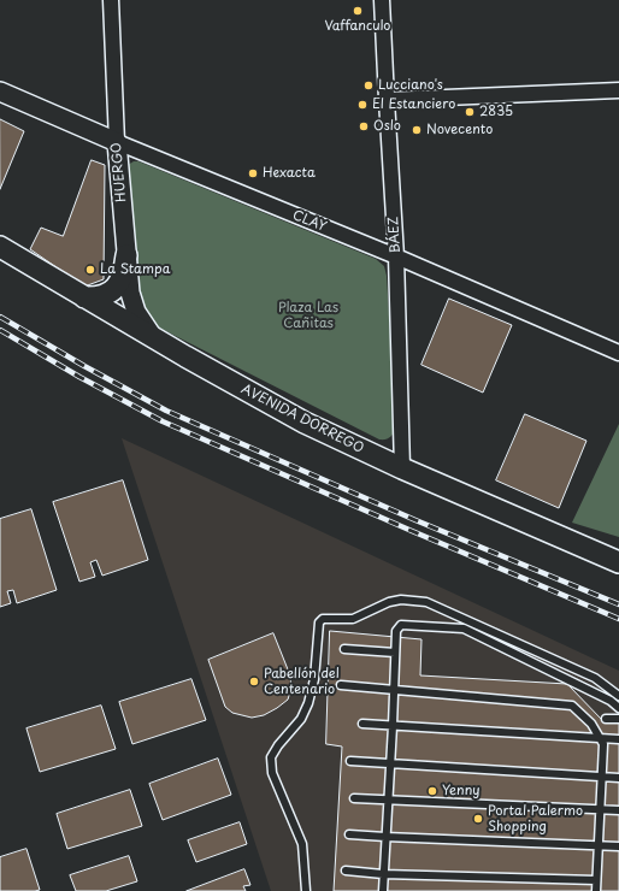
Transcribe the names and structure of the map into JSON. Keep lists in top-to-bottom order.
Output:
{
  "streets": {
    "main road": ["AVENIDA DORREGO"],
    "street": ["HUERGO", "CLAY", "BÁEZ"]
  },
  "crossings": [
    ["HUERGO", "CLAY"],
    ["HUERGO", "AVENIDA DORREGO"],
    ["CLAY", "BÁEZ"],
    ["BÁEZ", "AVENIDA DORREGO"]
  ],
  "parks": ["Plaza Las Cañitas"],
  "places": [
    "Vaffanculo",
    "Lucciano's",
    "El Estanciero",
    "2835",
    "Oslo",
    "Novecento",
    "Hexacta",
    "La Stampa",
    "Pabellón del Centenario",
    "Yenny",
    "Portal Palermo Shopping"
  ]
}
